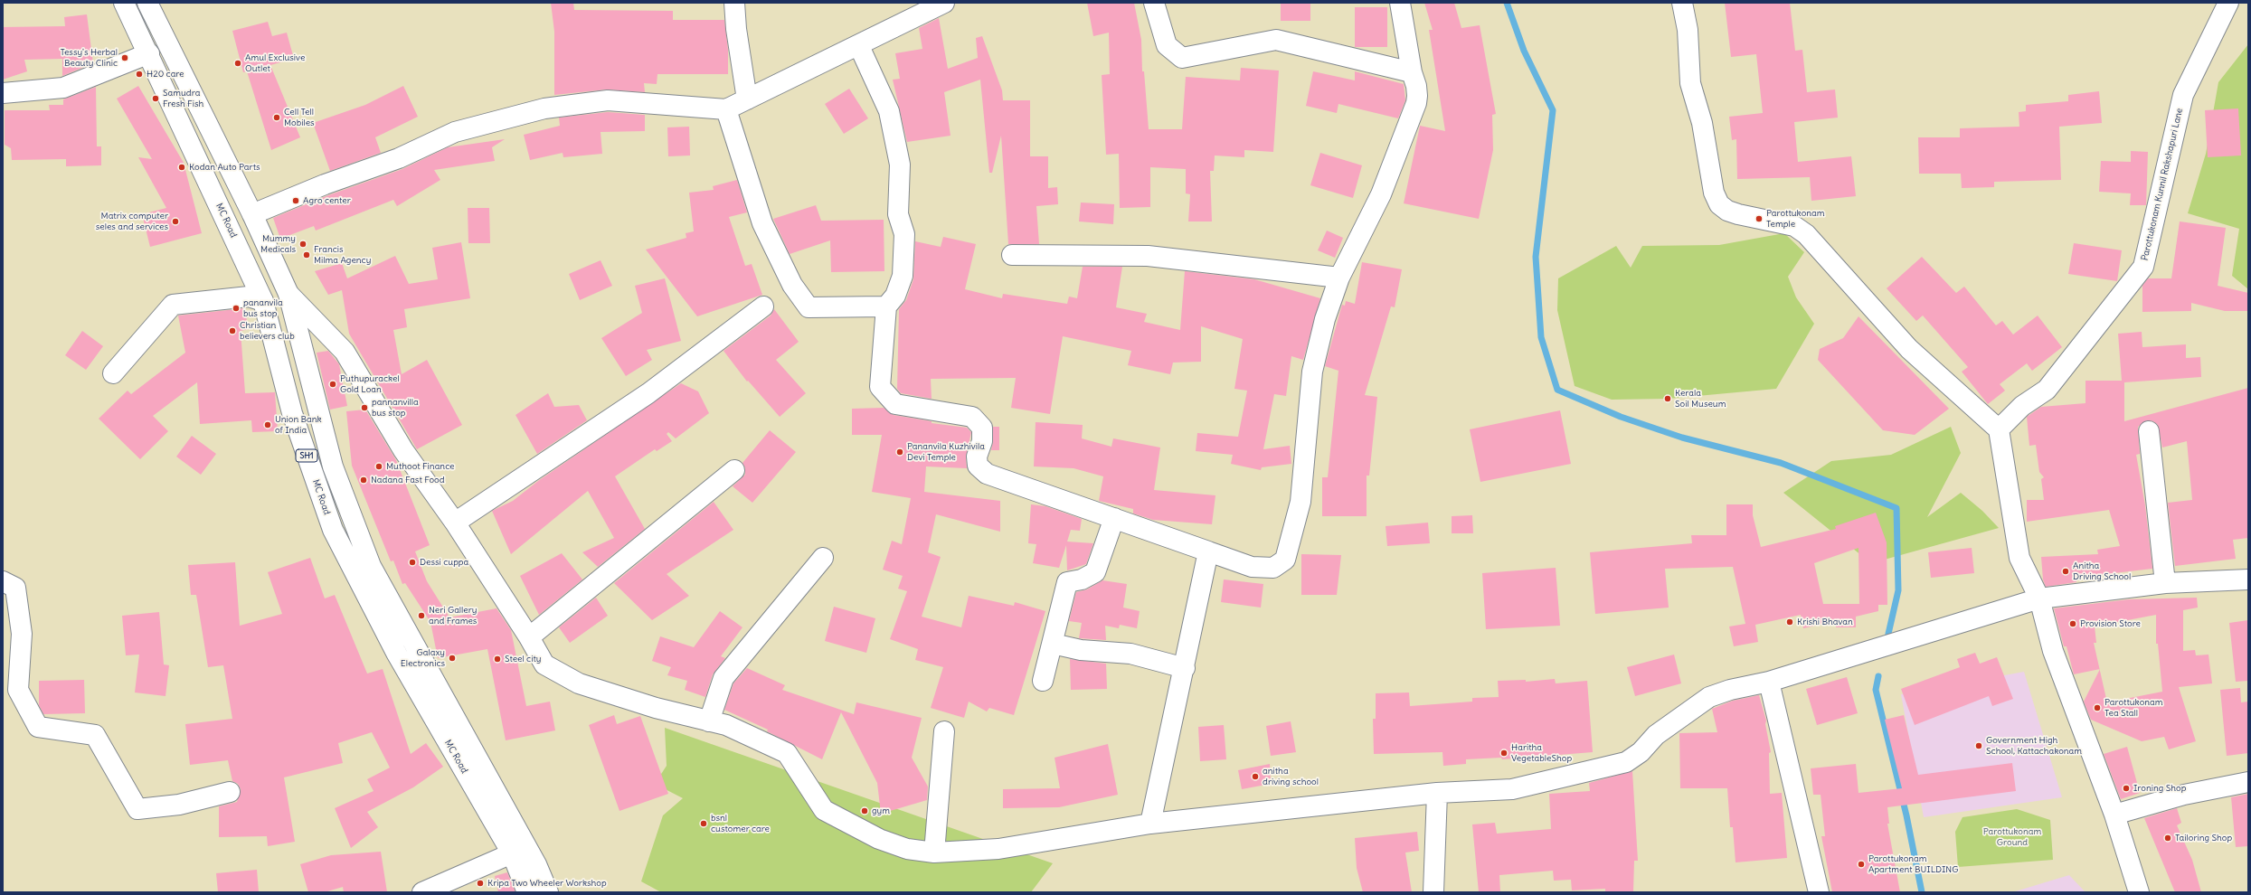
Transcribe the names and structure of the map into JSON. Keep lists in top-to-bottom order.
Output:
{
  "streets": {
    "street": ["Parottukonam Kunnil Rakshapuri Lane", "MC Road", "SH1"]
  },
  "parks": ["Parottukonam Ground"],
  "places": [
    "Tessy's Herbal Beauty Clinic",
    "Amul Exclusive Outlet",
    "H20 care",
    "Samudra Fresh Fish",
    "Cell Tell Mobiles",
    "Kodan Auto Parts",
    "Agro center",
    "Parottukonam Temple",
    "Matrix computer seles and services",
    "Mummy Medicals",
    "Francis Milma Agency",
    "pananvila bus stop",
    "Christian believers club",
    "Puthupurackel Gold Loan",
    "Kerala Soil Museum",
    "pannanvilla bus stop",
    "Union Bank of India",
    "Pananvila Kuzhivila Devi Temple",
    "Muthoot Finance",
    "Nadana Fast Food",
    "Dessi cuppa",
    "Anitha Driving School",
    "Neri Gallery and Frames",
    "Krishi Bhavan",
    "Provision Store",
    "Galaxy Electronics",
    "Steel city",
    "Parottukonam Tea Stall",
    "Government High School, Kattachakonam",
    "Haritha VegetableShop",
    "anitha driving school",
    "Ironing Shop",
    "gym",
    "bsnl customer care",
    "Tailoring Shop",
    "Parottukonam Apartment BUILDING",
    "Kripa Two Wheeler Workshop"
  ]
}
